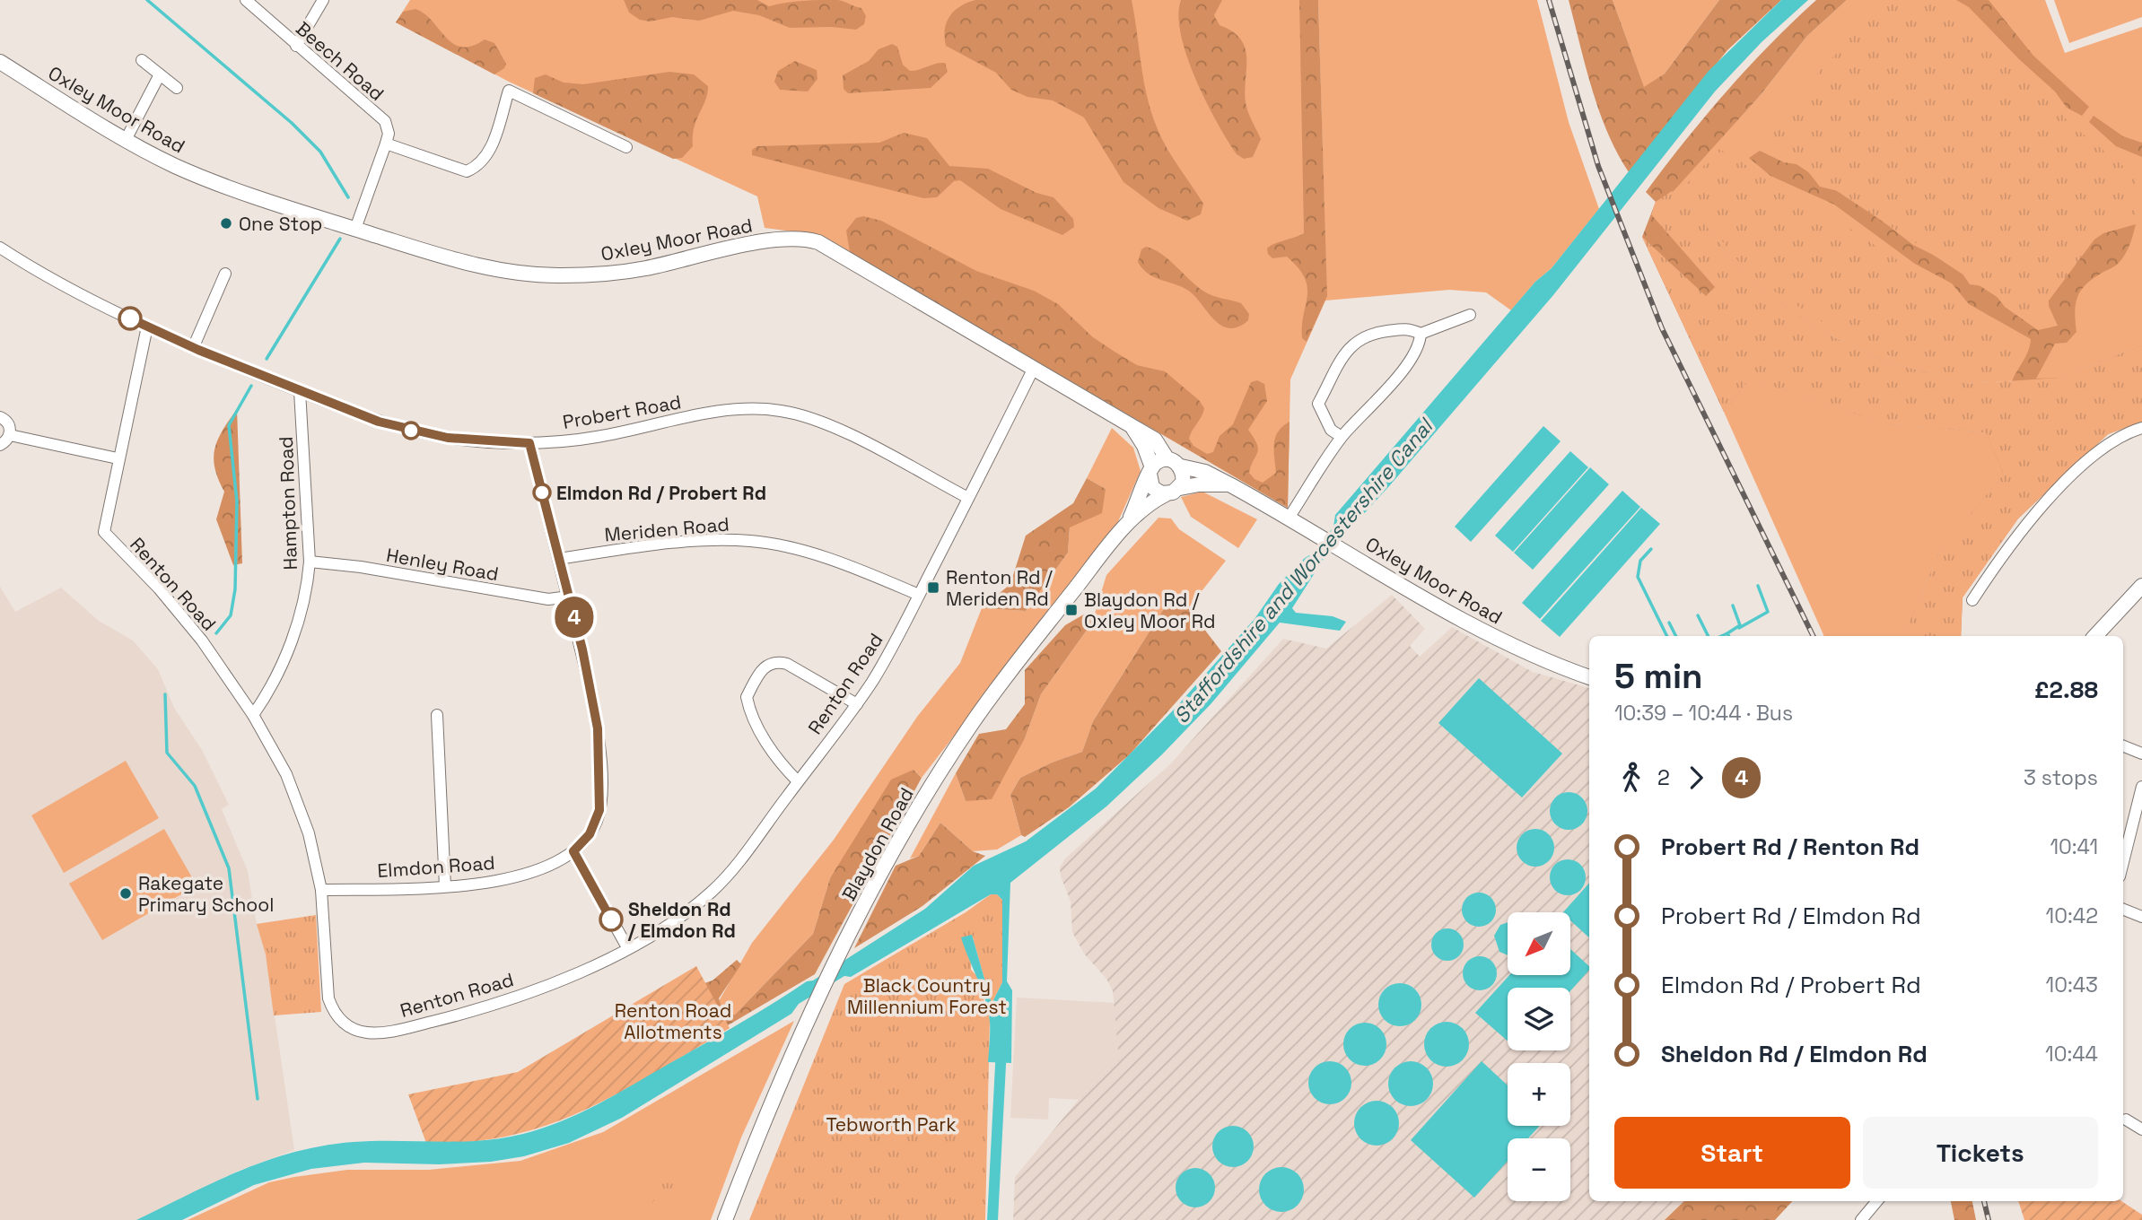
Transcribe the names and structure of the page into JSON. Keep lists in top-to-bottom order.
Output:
{
  "streets": {
    "street": [
      "Beech Road",
      "Oxley Moor Road",
      "Probert Road",
      "Hampton Road",
      "Meriden Road",
      "Henley Road",
      "Renton Road",
      "Blaydon Road",
      "Elmdon Road"
    ]
  },
  "crossings": [
    ["Oxley Moor Road", "Renton Road"],
    ["Oxley Moor Road", "Blaydon Road"],
    ["Probert Road", "Hampton Road"],
    ["Probert Road", "Renton Road"],
    ["Probert Road", "Elmdon Road"],
    ["Hampton Road", "Henley Road"],
    ["Hampton Road", "Renton Road"],
    ["Meriden Road", "Renton Road"],
    ["Meriden Road", "Elmdon Road"],
    ["Henley Road", "Elmdon Road"],
    ["Renton Road", "Elmdon Road"]
  ],
  "water": ["Staffordshire and Worcestershire Canal"],
  "parks": ["Black Country Millennium Forest", "Renton Road Allotments", "Tebworth Park"],
  "places": {
    "other": [
      "One Stop",
      "Elmdon Rd / Probert Rd",
      "Rakegate Primary School",
      "Sheldon Rd / Elmdon Rd"
    ],
    "transit": ["Renton Rd / Meriden Rd", "Blaydon Rd / Oxley Moor Rd"]
  },
  "lines": ["bus line 4"],
  "north": "bottom left",
  "page": {
    "on_map": "4",
    "heading": ["5 min", "10:39 – 10:44 · Bus", "£2.88"],
    "legs": ["2", "4", "3 stops"],
    "list": [
      {
        "name": "Probert Rd / Renton Rd",
        "value": "10:41"
      },
      {
        "name": "Probert Rd / Elmdon Rd",
        "value": "10:42"
      },
      {
        "name": "Elmdon Rd / Probert Rd",
        "value": "10:43"
      },
      {
        "name": "Sheldon Rd / Elmdon Rd",
        "value": "10:44"
      }
    ],
    "map_buttons": ["+", "−"],
    "buttons": ["Start", "Tickets"]
  }
}
